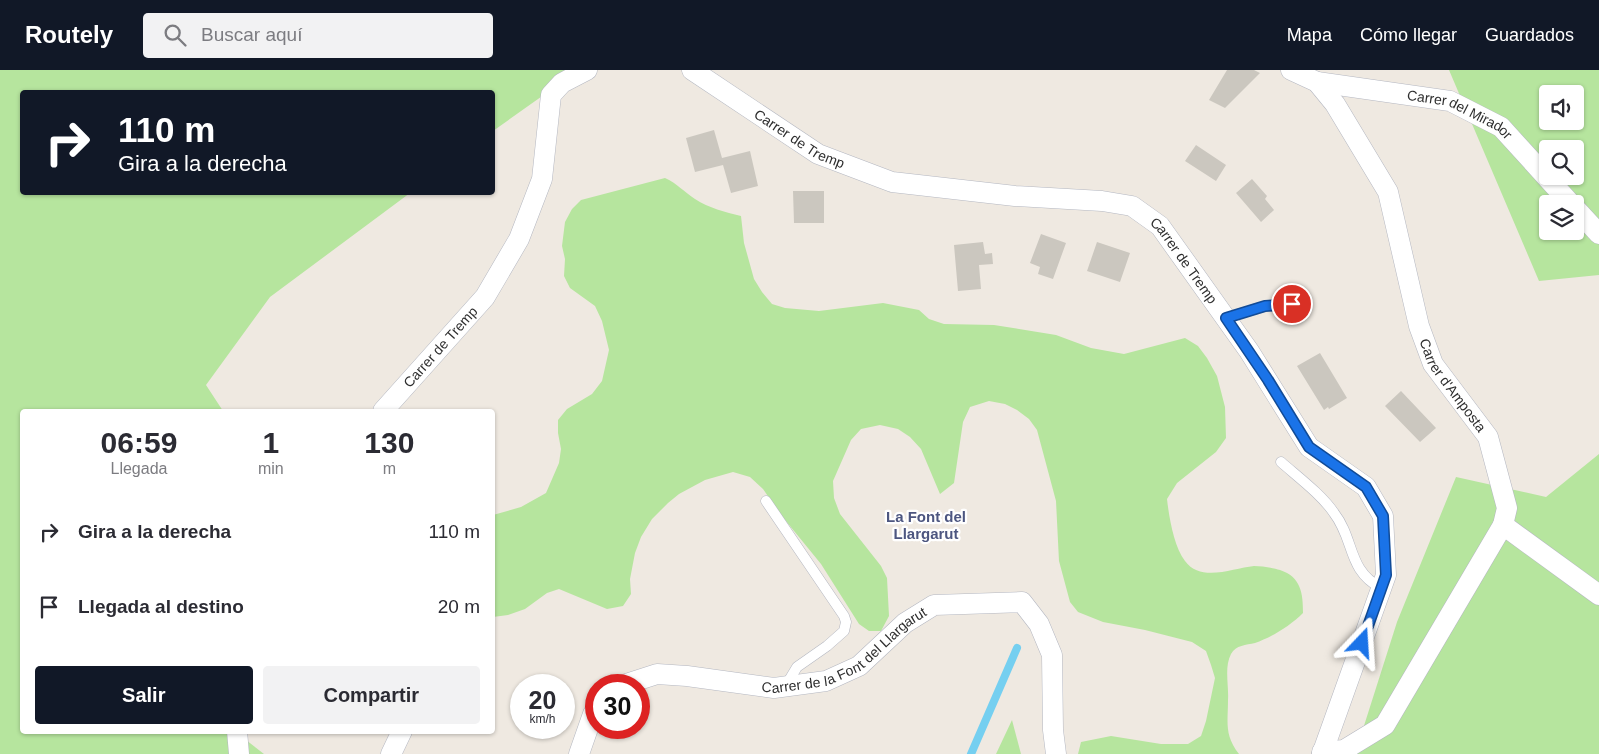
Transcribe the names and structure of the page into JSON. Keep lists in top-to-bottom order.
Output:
{
  "streets": {
    "street": [
      "Carrer del Mirador",
      "Carrer de Tremp",
      "Carrer d'Amposta",
      "Carrer de la Font del Llargarut"
    ]
  },
  "crossings": [
    ["Carrer del Mirador", "Carrer d'Amposta"],
    ["Carrer de Tremp", "Carrer d'Amposta"]
  ],
  "districts": ["La Font del Llargarut"],
  "page": {
    "header": "Routely",
    "search": "Buscar aquí",
    "nav": ["Mapa", "Cómo llegar", "Guardados"],
    "turn": ["110 m", "Gira a la derecha"],
    "eta": [
      "06:59",
      "Llegada",
      "1",
      "min",
      "130",
      "m"
    ],
    "list": [
      {
        "name": "Gira a la derecha",
        "value": "110 m"
      },
      {
        "name": "Llegada al destino",
        "value": "20 m"
      }
    ],
    "buttons": ["Salir", "Compartir"],
    "speed": "20 km/h",
    "limit": "30"
  }
}
